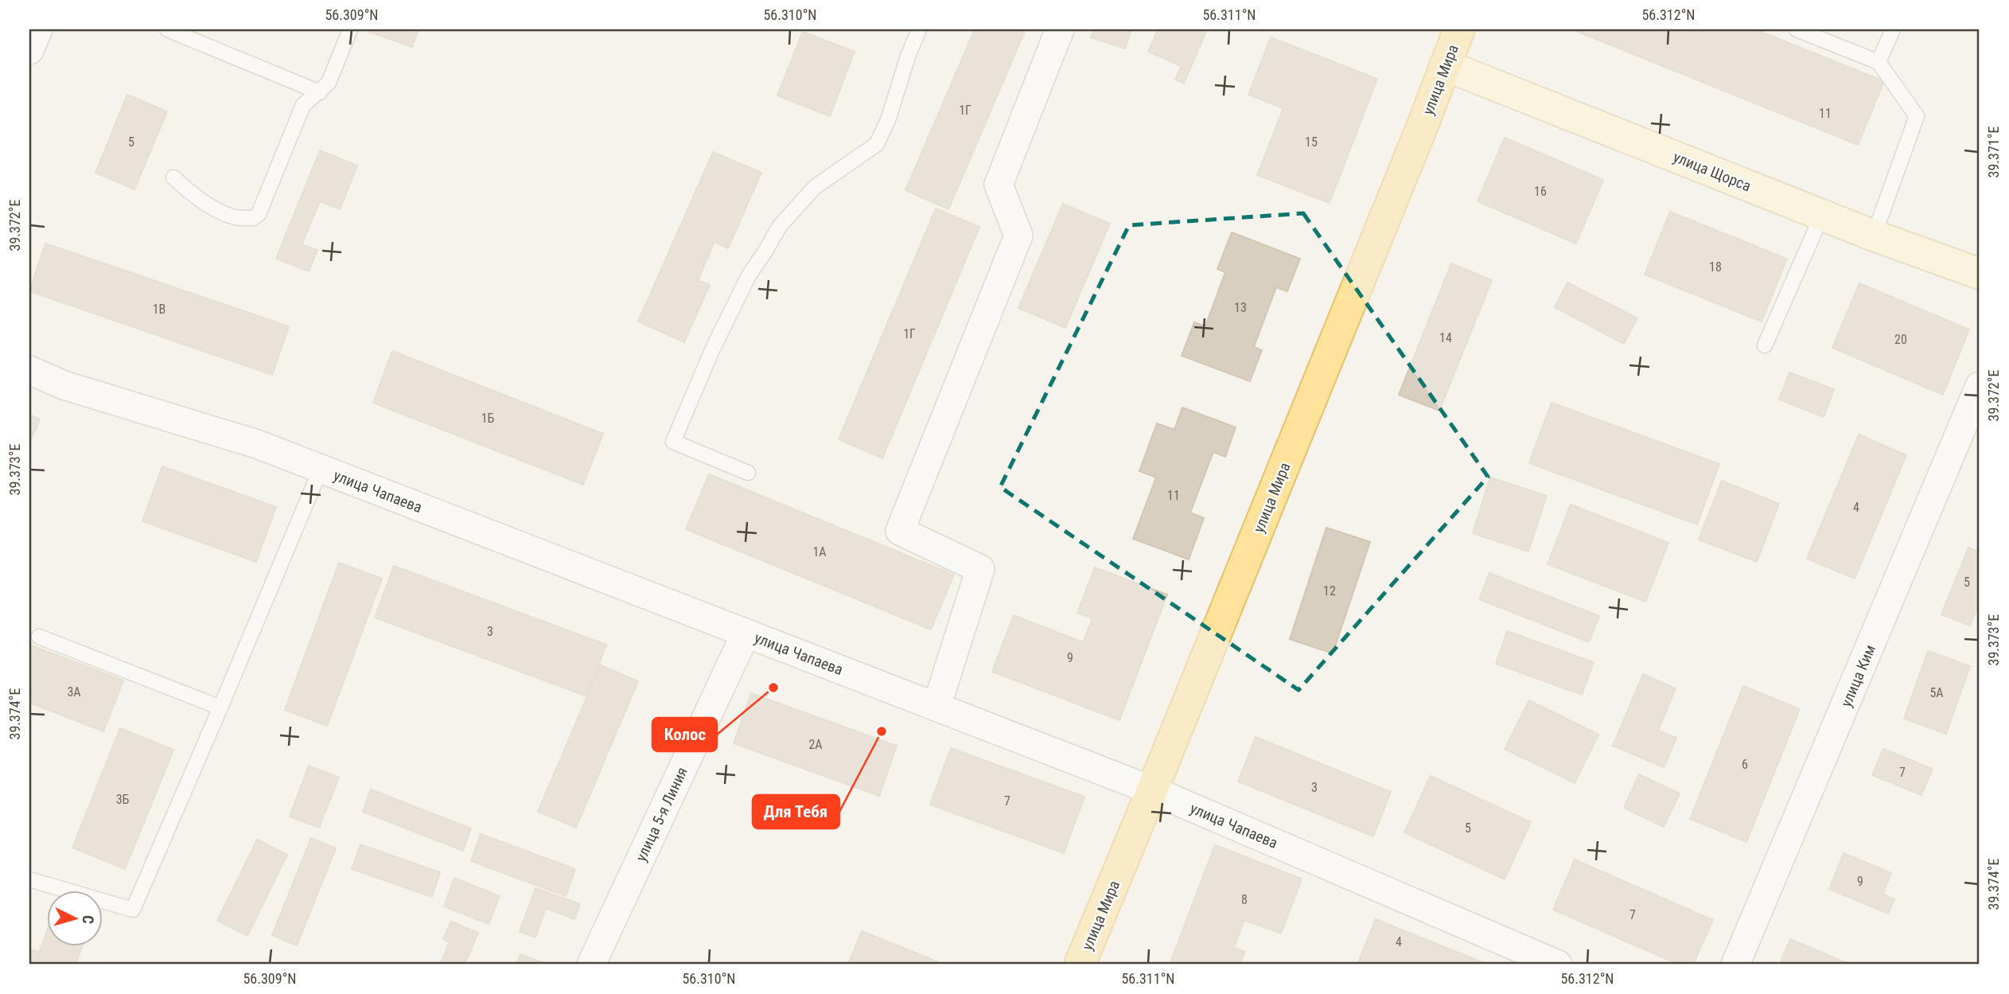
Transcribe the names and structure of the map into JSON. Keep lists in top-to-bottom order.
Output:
{
  "streets": {
    "main road": ["улица Мира"],
    "street": [
      "улица Щорса",
      "улица Чапаева",
      "улица Ким",
      "улица 5-я Линия"
    ]
  },
  "crossings": [
    ["улица Мира", "улица Щорса"],
    ["улица Мира", "улица Чапаева"],
    ["улица Чапаева", "улица 5-я Линия"]
  ],
  "places": ["Колос", "Для Тебя"],
  "house_numbers": [
    "1Г",
    "11",
    "5",
    "15",
    "16",
    "18",
    "13",
    "1В",
    "1Г",
    "14",
    "20",
    "1Б",
    "11",
    "4",
    "1А",
    "5",
    "12",
    "3",
    "9",
    "3А",
    "5А",
    "2А",
    "6",
    "7",
    "3",
    "3Б",
    "7",
    "5",
    "9",
    "8",
    "7",
    "4"
  ],
  "north": "right",
  "coordinates": [
    "56.309°N",
    "56.310°N",
    "56.311°N",
    "56.312°N",
    "39.371°E",
    "39.372°E",
    "39.373°E",
    "39.374°E"
  ]
}
